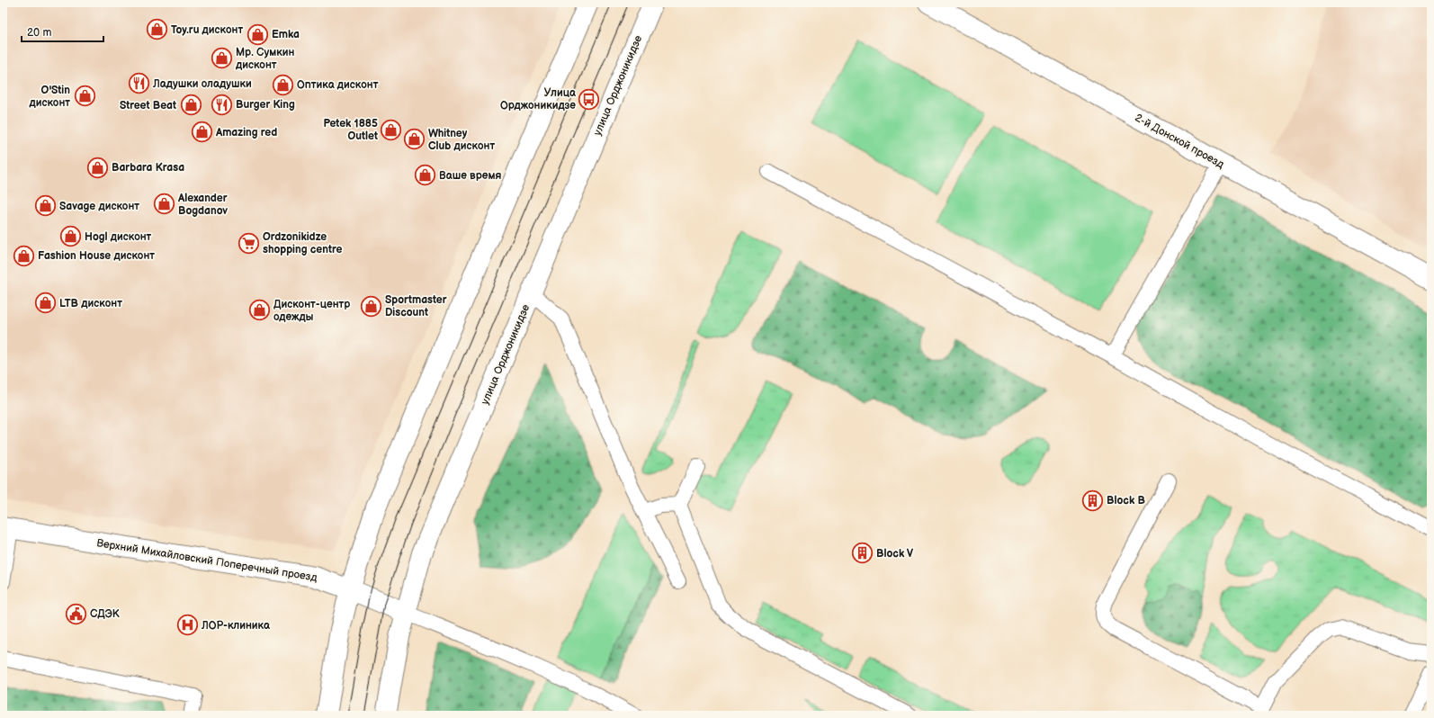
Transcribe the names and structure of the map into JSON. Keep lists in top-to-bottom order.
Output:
{
  "streets": {
    "main road": ["улица Орджоникидзе", "2-й Донской проезд", "Верхний Михайловский Поперечный проезд"]
  },
  "crossings": [
    ["улица Орджоникидзе", "Верхний Михайловский Поперечный проезд"]
  ],
  "places": {
    "shop": [
      "Toy.ru дисконт",
      "Emka",
      "Мр. Сумкин дисконт",
      "Оптика дисконт",
      "O'Stin дисконт",
      "Street Beat",
      "Petek 1885 Outlet",
      "Amazing red",
      "Whitney Club дисконт",
      "Barbara Krasa",
      "Ваше время",
      "Alexander Bogdanov",
      "Savage дисконт",
      "Hogl дисконт",
      "Fashion House дисконт",
      "LTB дисконт",
      "Sportmaster Discount",
      "Дисконт-центр одежды"
    ],
    "restaurant": ["Ладушки оладушки", "Burger King"],
    "bus stop": ["Улица Орджоникидзе"],
    "supermarket": ["Ordzonikidze shopping centre"],
    "building": ["Block B", "Block V"],
    "public building": ["СДЭК"],
    "hospital": ["ЛОР-клиника"]
  },
  "scale_bar": "20 m"
}
